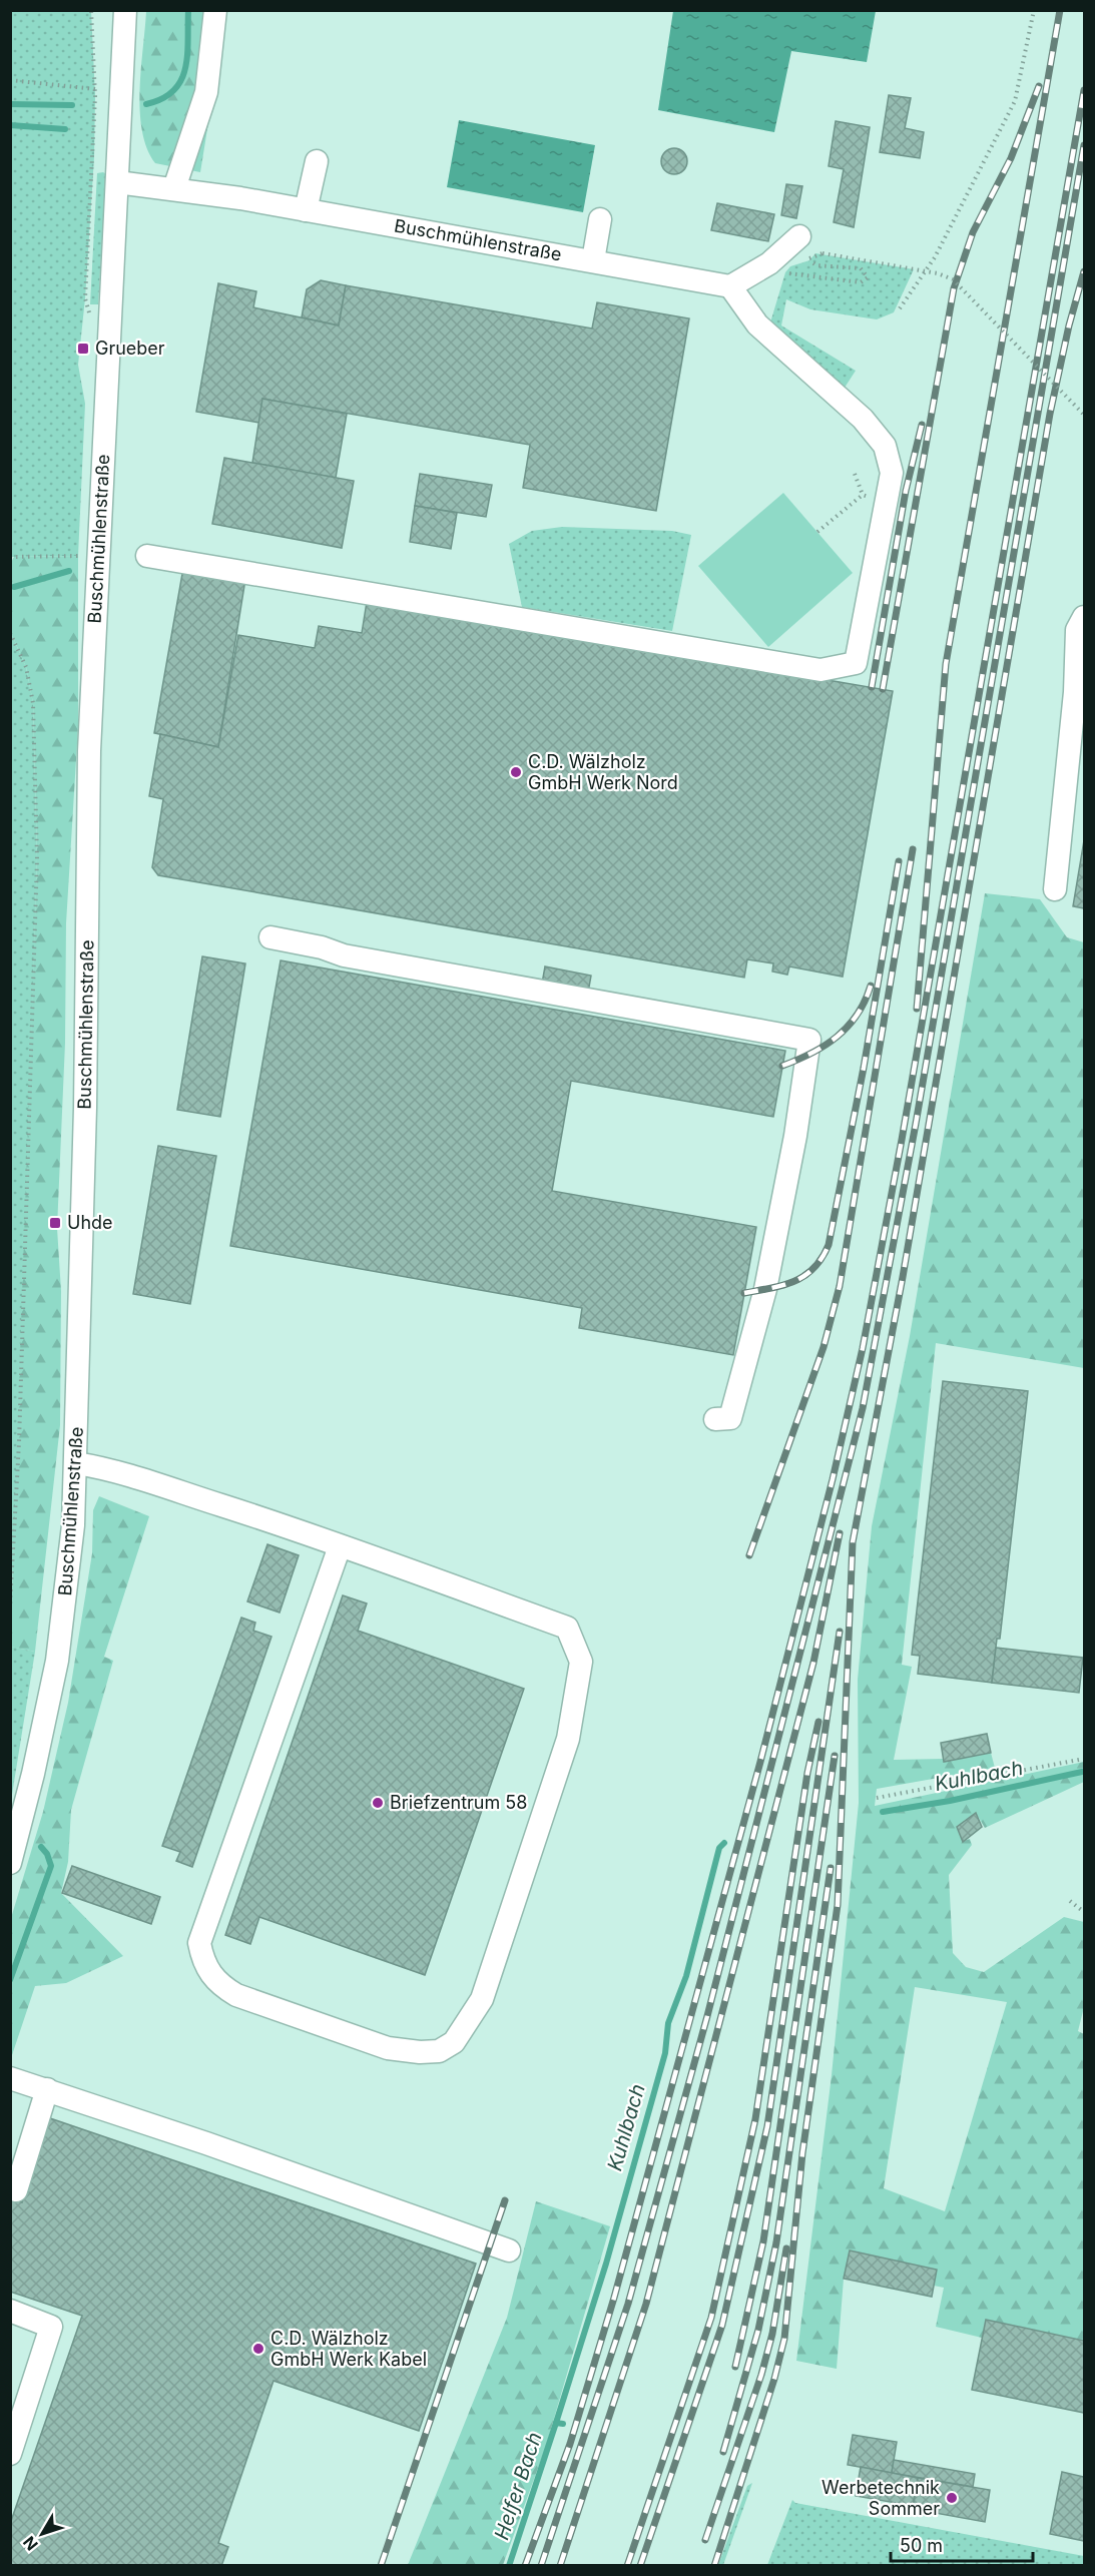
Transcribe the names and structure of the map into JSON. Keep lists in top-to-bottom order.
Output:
{
  "streets": {
    "street": ["Buschmühlenstraße"]
  },
  "water": ["Kuhlbach", "Helfer Bach"],
  "places": {
    "transit": ["Grueber", "Uhde"],
    "other": [
      "C.D. Wälzholz GmbH Werk Nord",
      "Briefzentrum 58",
      "C.D. Wälzholz GmbH Werk Kabel",
      "Werbetechnik Sommer"
    ]
  },
  "scale_bar": "50 m",
  "north": "bottom left"
}
